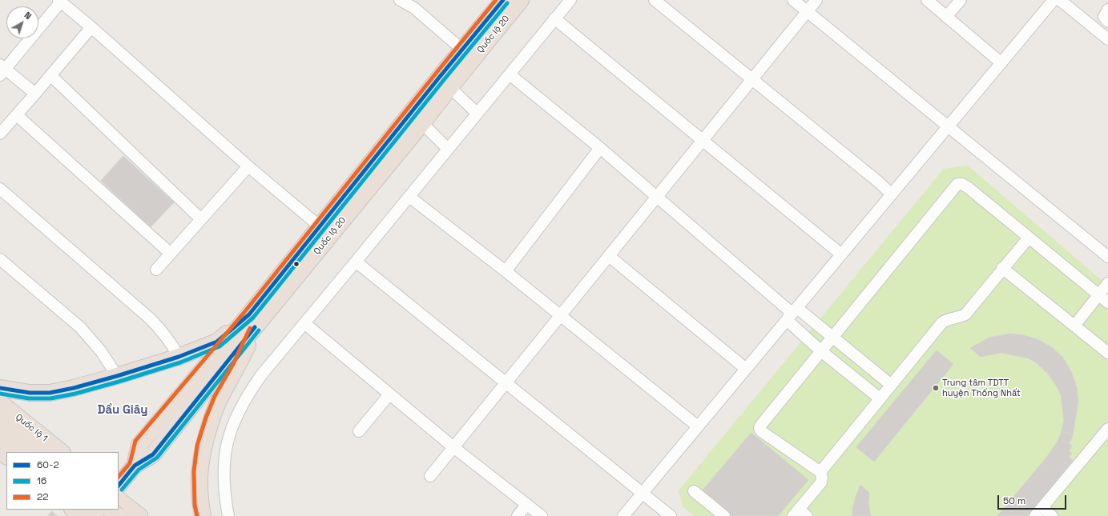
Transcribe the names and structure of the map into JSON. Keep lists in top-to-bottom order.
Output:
{
  "streets": {
    "highway": ["Quốc lộ 20", "Quốc lộ 1"]
  },
  "districts": ["Dầu Giây"],
  "places": ["Trung tâm TDTT huyện Thống Nhất"],
  "lines": ["transit line 60-2", "transit line 22", "transit line 16"],
  "legend": ["60-2", "16", "22"],
  "scale_bar": "50 m",
  "north": "top right"
}
